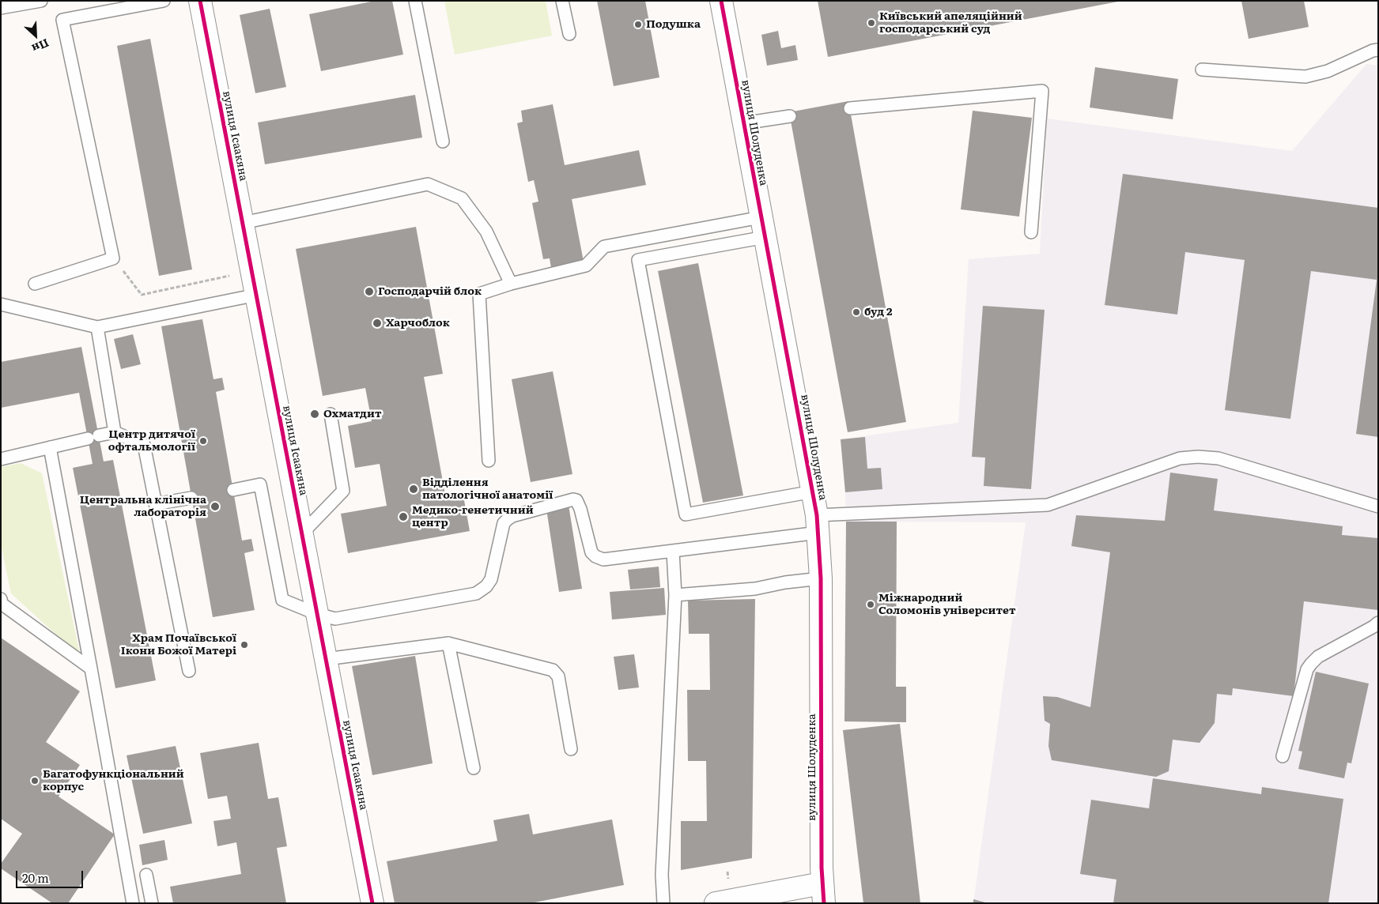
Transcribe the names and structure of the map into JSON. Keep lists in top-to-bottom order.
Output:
{
  "streets": {
    "street": ["вулиця Шолуденка", "вулиця Ісаакяна"]
  },
  "places": [
    "Київський апеляційний господарський суд",
    "Подушка",
    "Господарчій блок",
    "буд 2",
    "Харчоблок",
    "Охматдит",
    "Центр дитячої офтальмології",
    "Відділення патологічної анатомії",
    "Центральна клінічна лабораторія",
    "Медико-генетичний центр",
    "Міжнародний Соломонів університет",
    "Храм Почаївської Ікони Божої Матері",
    "Багатофункціональний корпус"
  ],
  "scale_bar": "20 m",
  "north": "bottom right"
}
